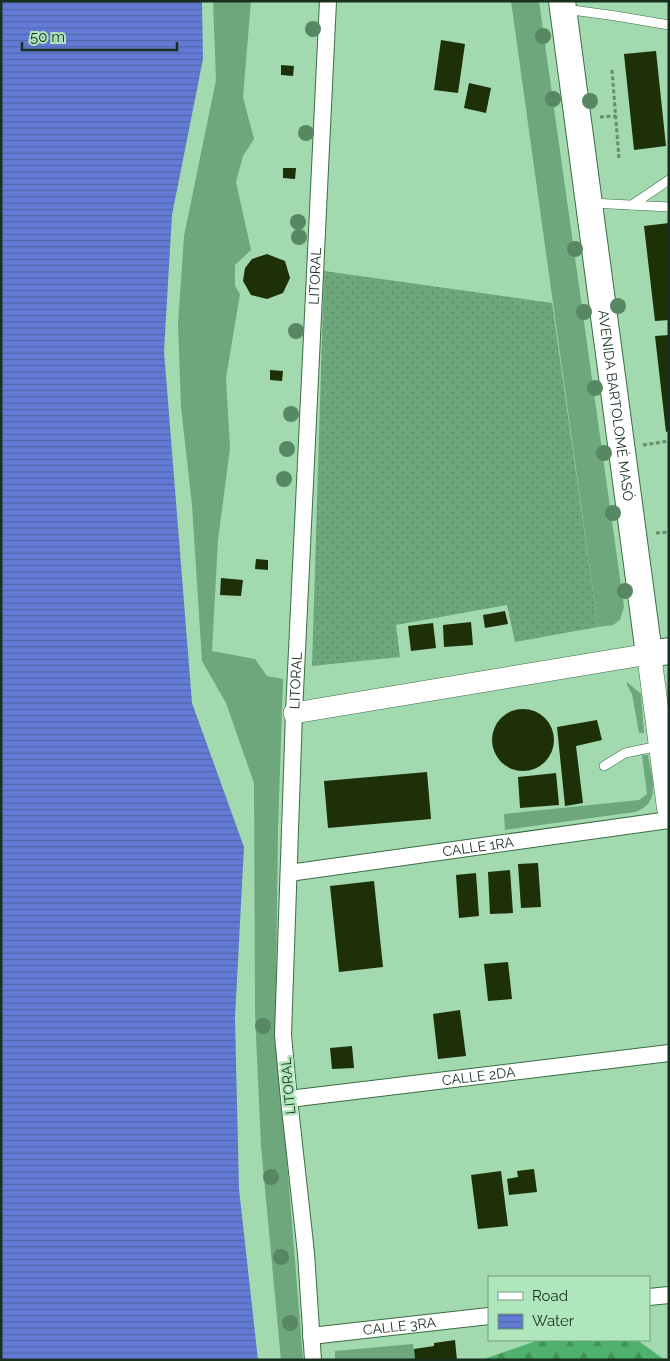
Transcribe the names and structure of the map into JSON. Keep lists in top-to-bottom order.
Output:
{
  "streets": {
    "main road": ["AVENIDA BARTOLOMÉ MASÓ"],
    "street": [
      "LITORAL",
      "CALLE 1RA",
      "CALLE 2DA",
      "CALLE 3RA"
    ]
  },
  "crossings": [
    ["LITORAL", "CALLE 1RA"],
    ["LITORAL", "CALLE 2DA"],
    ["LITORAL", "CALLE 3RA"]
  ],
  "legend": ["Road", "Water"],
  "scale_bar": "50 m"
}
